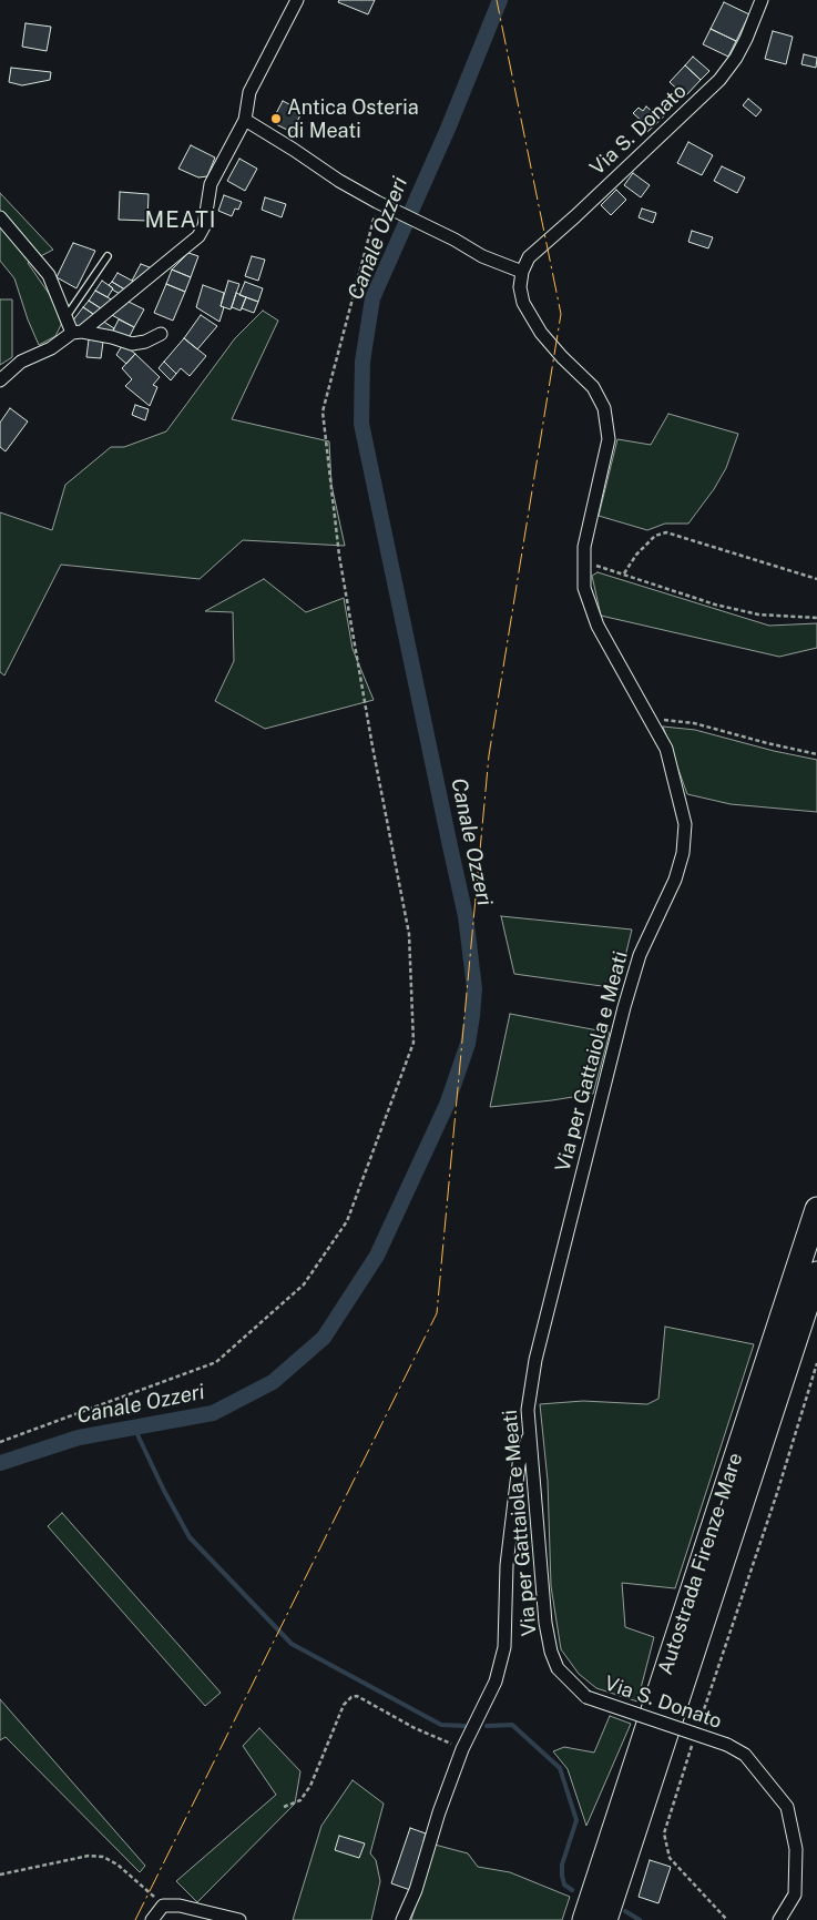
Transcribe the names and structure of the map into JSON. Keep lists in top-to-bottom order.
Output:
{
  "streets": {
    "highway": ["Autostrada Firenze-Mare"],
    "street": ["Via S. Donato", "Via per Gattaiola e Meati"]
  },
  "crossings": [
    ["Via S. Donato", "Via per Gattaiola e Meati"]
  ],
  "districts": ["MEATI"],
  "water": ["Canale Ozzeri"],
  "places": ["Antica Osteria di Meati"]
}
